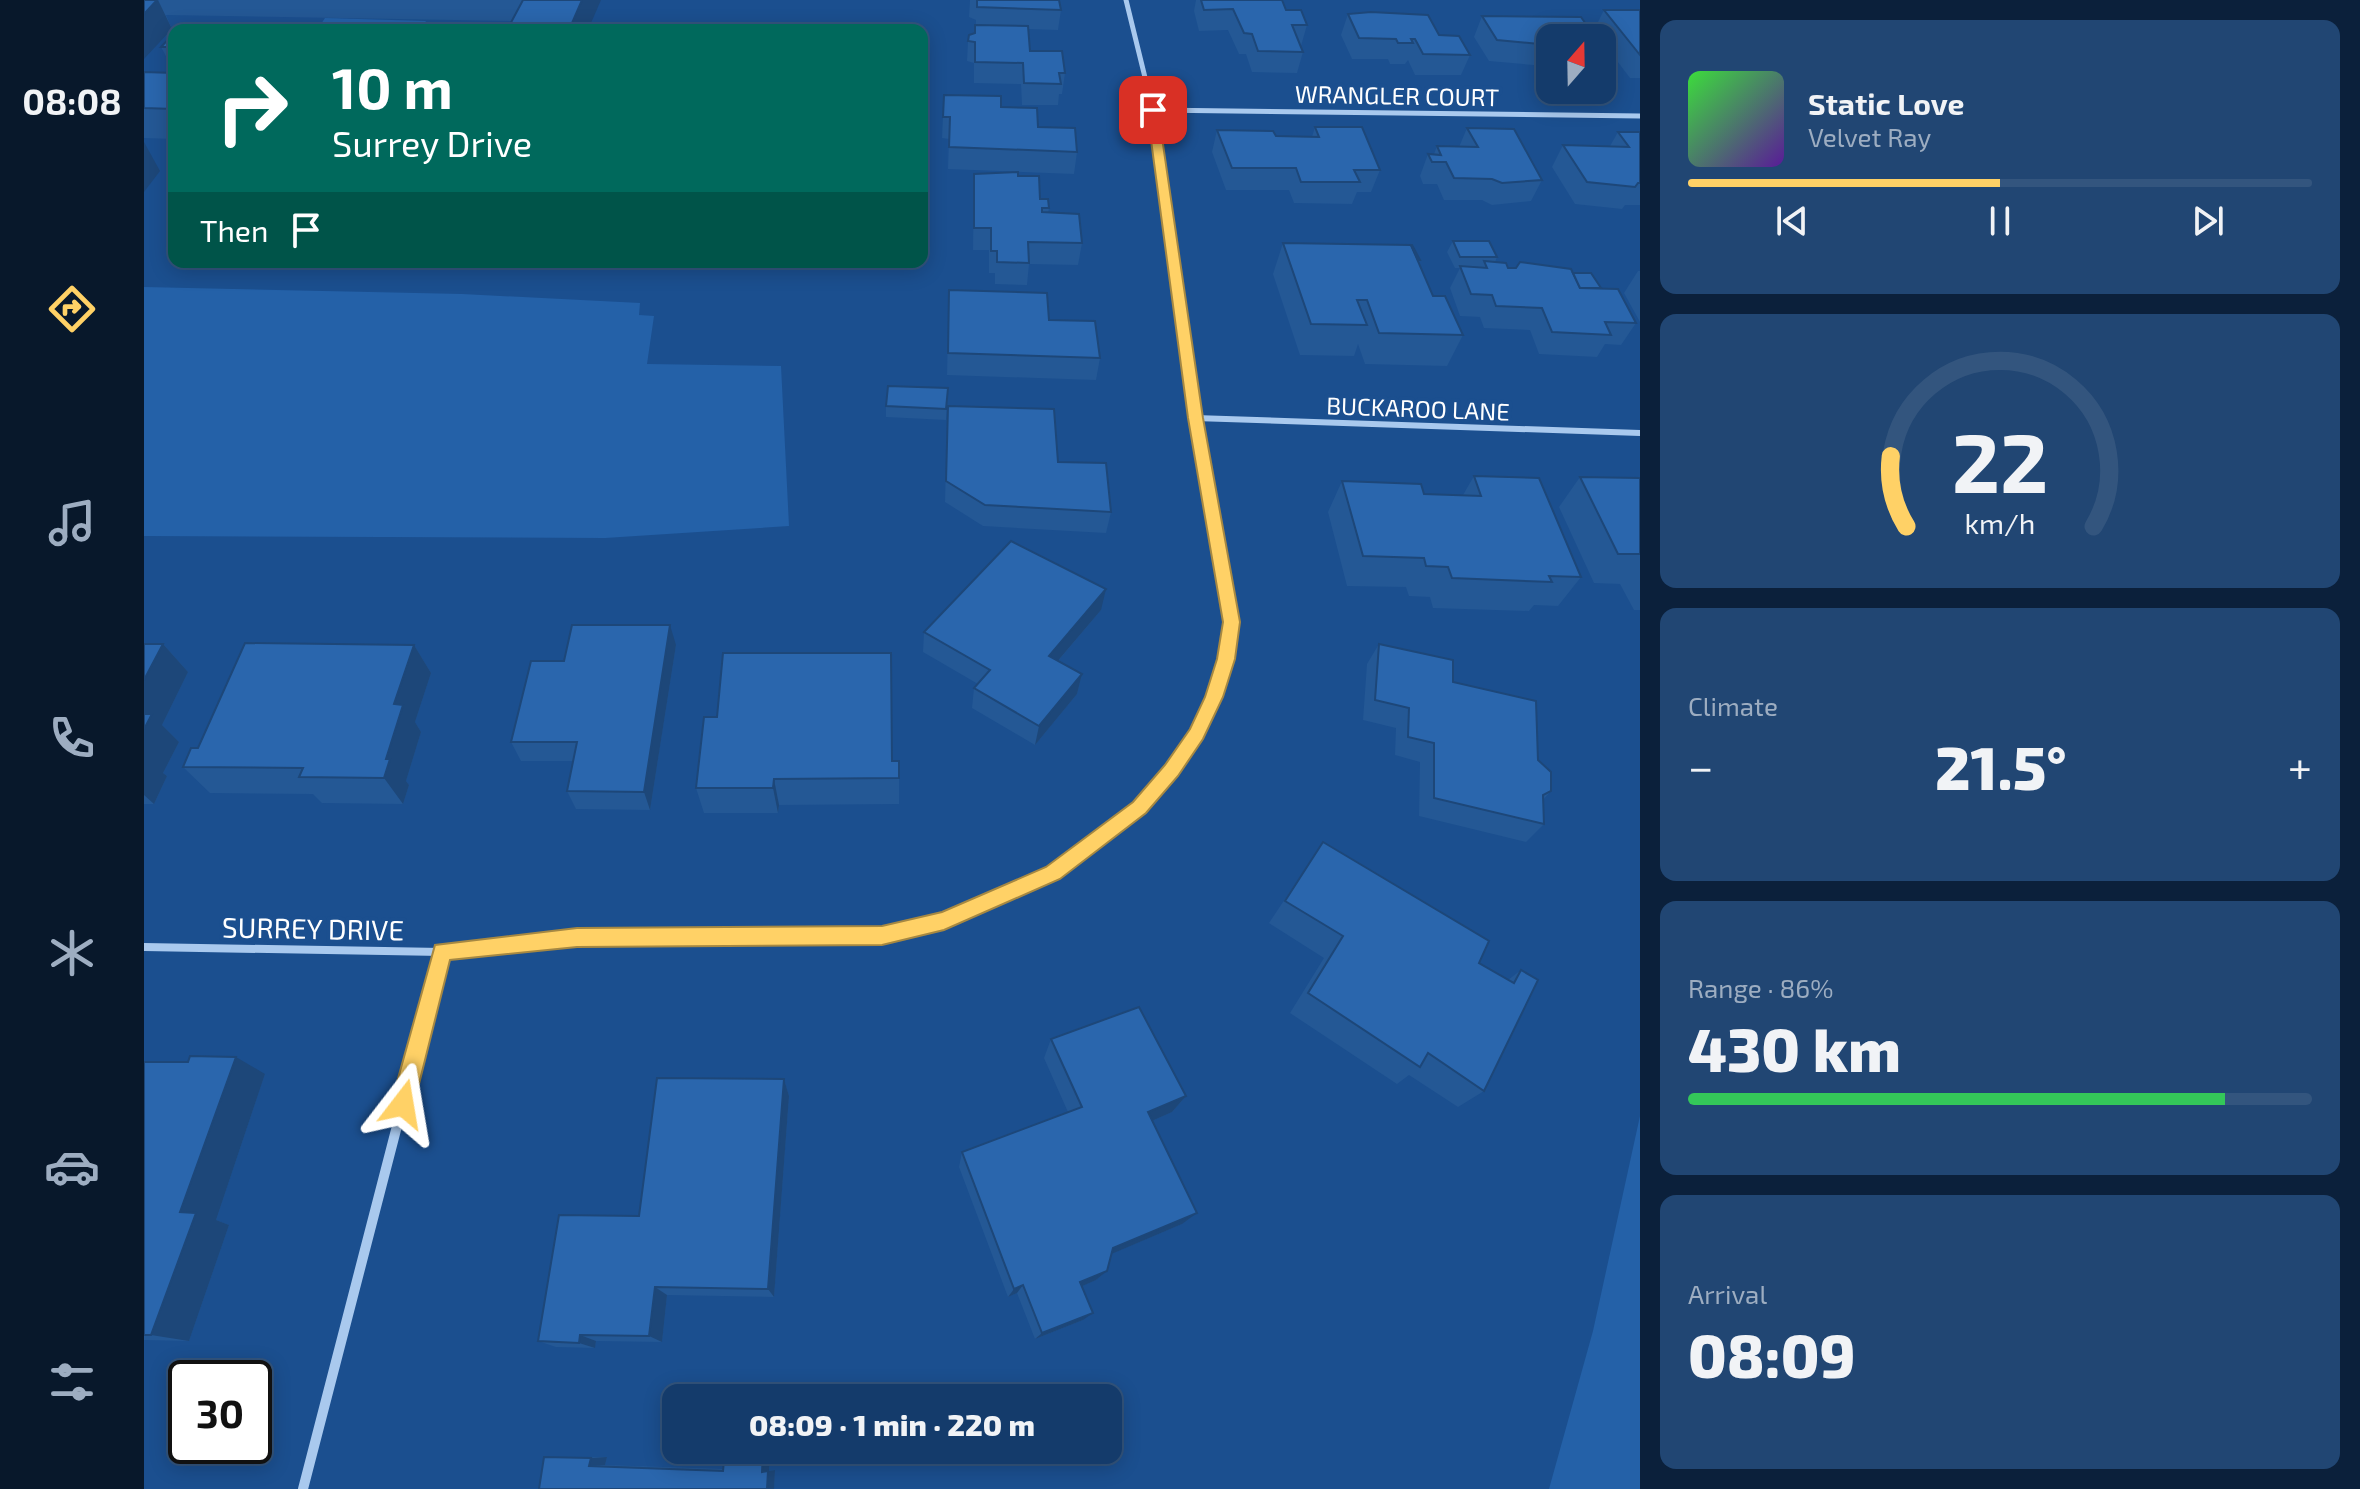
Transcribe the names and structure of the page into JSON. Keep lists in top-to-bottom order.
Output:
{
  "streets": {
    "street": ["WRANGLER COURT", "BUCKAROO LANE", "SURREY DRIVE"]
  },
  "crossings": [
    ["WRANGLER COURT", "SURREY DRIVE"],
    ["BUCKAROO LANE", "SURREY DRIVE"]
  ],
  "north": "top",
  "page": {
    "tabs": "08:08",
    "turn": ["10 m", "Surrey Drive"],
    "song": ["Static Love", "Velvet Ray"],
    "then": "Then",
    "tile": [
      "Climate",
      ["Range · 86%", "430 km"],
      ["Arrival", "08:09"]
    ],
    "heat": ["−", "21.5°", "+"],
    "limit": "30",
    "trip": "08:09 · 1 min · 220 m",
    "gauge": ["22", "km/h"]
  }
}
